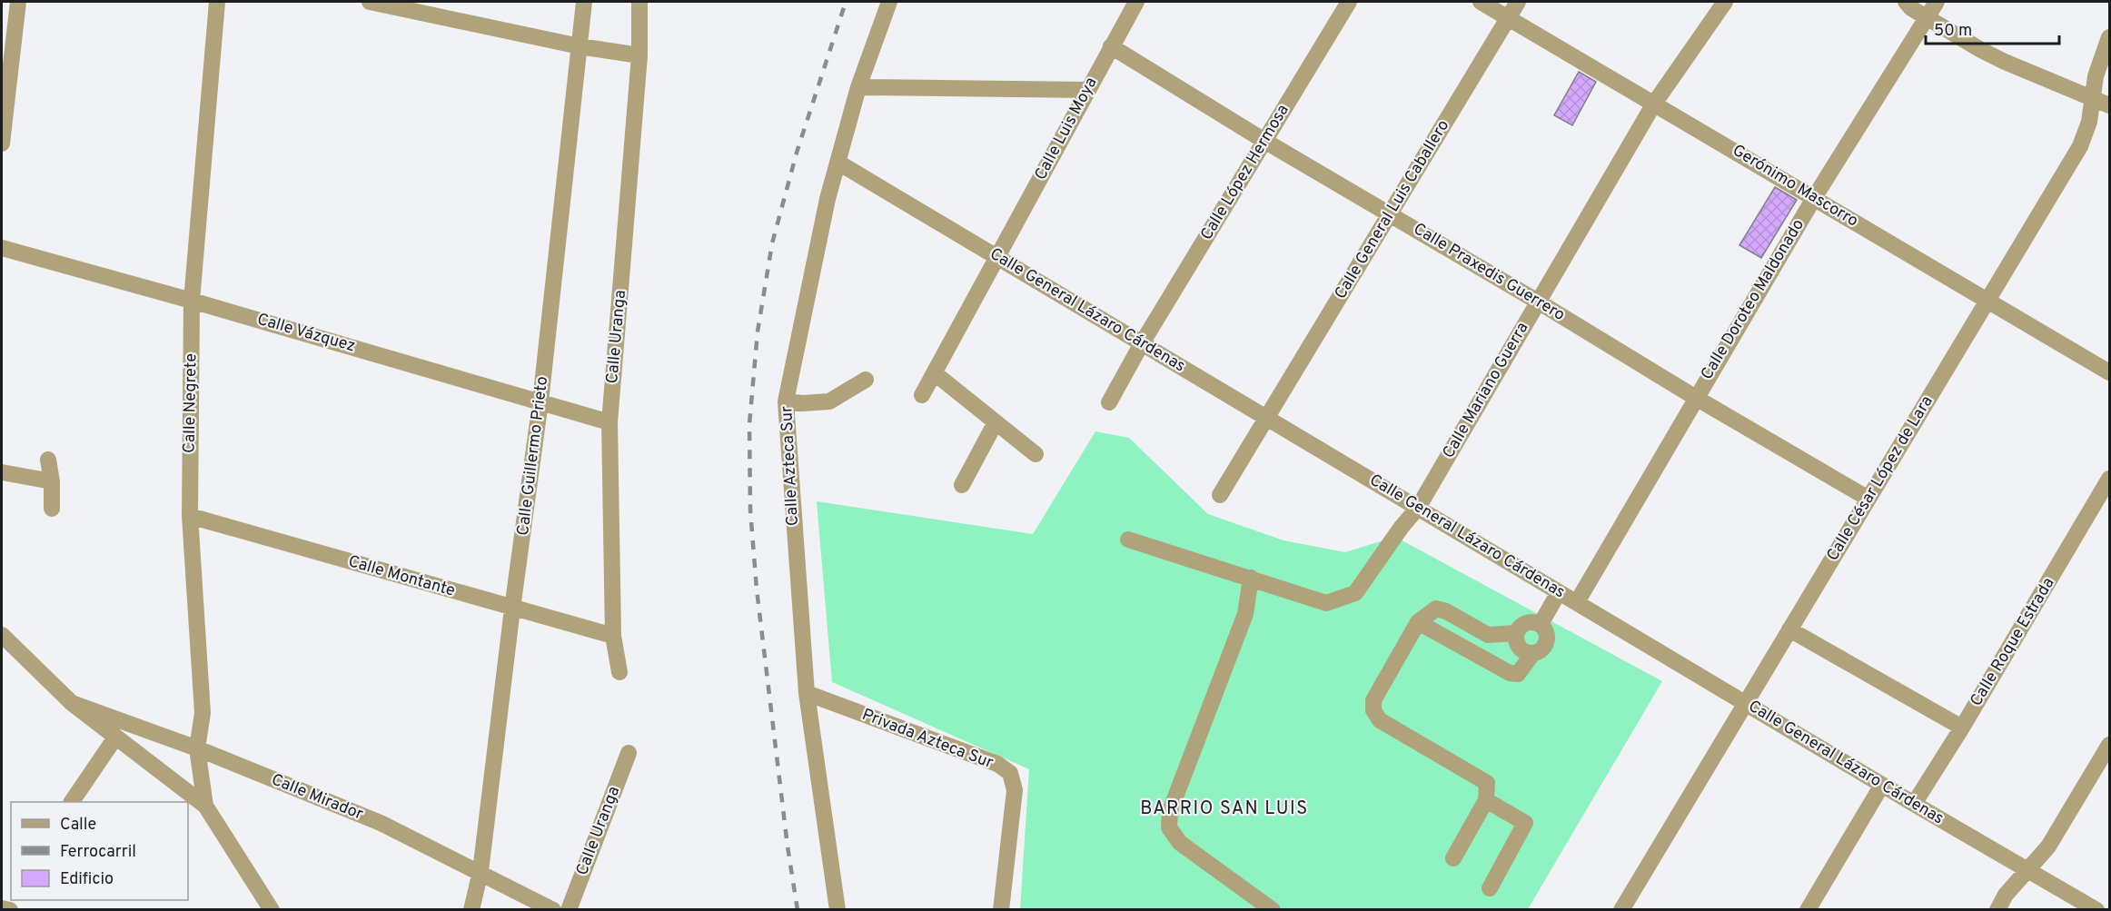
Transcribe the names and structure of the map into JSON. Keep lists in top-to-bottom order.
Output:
{
  "streets": {
    "street": [
      "Calle Luis Moya",
      "Calle López Hermosa",
      "Gerónimo Mascorro",
      "Calle General Luis Caballero",
      "Calle Praxedis Guerrero",
      "Calle Doroteo Maldonado",
      "Calle General Lázaro Cárdenas",
      "Calle Vázquez",
      "Calle Uranga",
      "Calle Mariano Guerra",
      "Calle Negrete",
      "Calle Guillermo Prieto",
      "Calle Azteca Sur",
      "Calle César López de Lara",
      "Calle Montante",
      "Calle Roque Estrada",
      "Privada Azteca Sur",
      "Calle Mirador"
    ]
  },
  "crossings": [
    ["Calle Luis Moya", "Calle Praxedis Guerrero"],
    ["Calle Luis Moya", "Calle General Lázaro Cárdenas"],
    ["Calle López Hermosa", "Calle Praxedis Guerrero"],
    ["Calle López Hermosa", "Calle General Lázaro Cárdenas"],
    ["Gerónimo Mascorro", "Calle General Luis Caballero"],
    ["Gerónimo Mascorro", "Calle Doroteo Maldonado"],
    ["Gerónimo Mascorro", "Calle Mariano Guerra"],
    ["Gerónimo Mascorro", "Calle César López de Lara"],
    ["Calle General Luis Caballero", "Calle Praxedis Guerrero"],
    ["Calle General Luis Caballero", "Calle General Lázaro Cárdenas"],
    ["Calle Praxedis Guerrero", "Calle Doroteo Maldonado"],
    ["Calle Praxedis Guerrero", "Calle Mariano Guerra"],
    ["Calle Praxedis Guerrero", "Calle César López de Lara"],
    ["Calle Doroteo Maldonado", "Calle General Lázaro Cárdenas"],
    ["Calle General Lázaro Cárdenas", "Calle Mariano Guerra"],
    ["Calle General Lázaro Cárdenas", "Calle Azteca Sur"],
    ["Calle General Lázaro Cárdenas", "Calle César López de Lara"],
    ["Calle General Lázaro Cárdenas", "Calle Roque Estrada"],
    ["Calle Vázquez", "Calle Uranga"],
    ["Calle Vázquez", "Calle Negrete"],
    ["Calle Vázquez", "Calle Guillermo Prieto"],
    ["Calle Uranga", "Calle Montante"],
    ["Calle Negrete", "Calle Montante"],
    ["Calle Negrete", "Calle Mirador"],
    ["Calle Guillermo Prieto", "Calle Montante"],
    ["Calle Guillermo Prieto", "Calle Mirador"],
    ["Calle Azteca Sur", "Privada Azteca Sur"]
  ],
  "districts": ["BARRIO SAN LUIS"],
  "legend": ["Calle", "Ferrocarril", "Edificio"],
  "scale_bar": "50 m"
}
